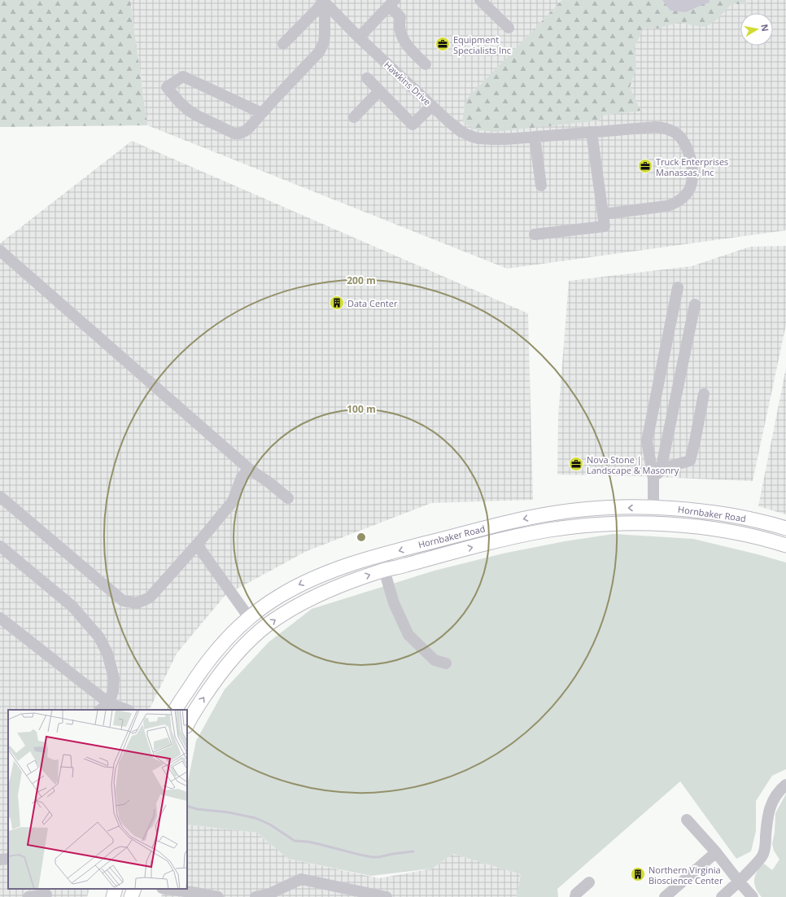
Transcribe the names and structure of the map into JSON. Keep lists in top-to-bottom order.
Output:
{
  "streets": {
    "main road": ["Hornbaker Road"],
    "street": ["Hawkins Drive"]
  },
  "places": {
    "office": ["Equipment Specialists Inc", "Truck Enterprises Manassas, Inc", "Nova Stone | Landscape & Masonry"],
    "building": ["Data Center", "Northern Virginia Bioscience Center"]
  },
  "north": "right",
  "rings": ["200 m", "100 m"]
}
